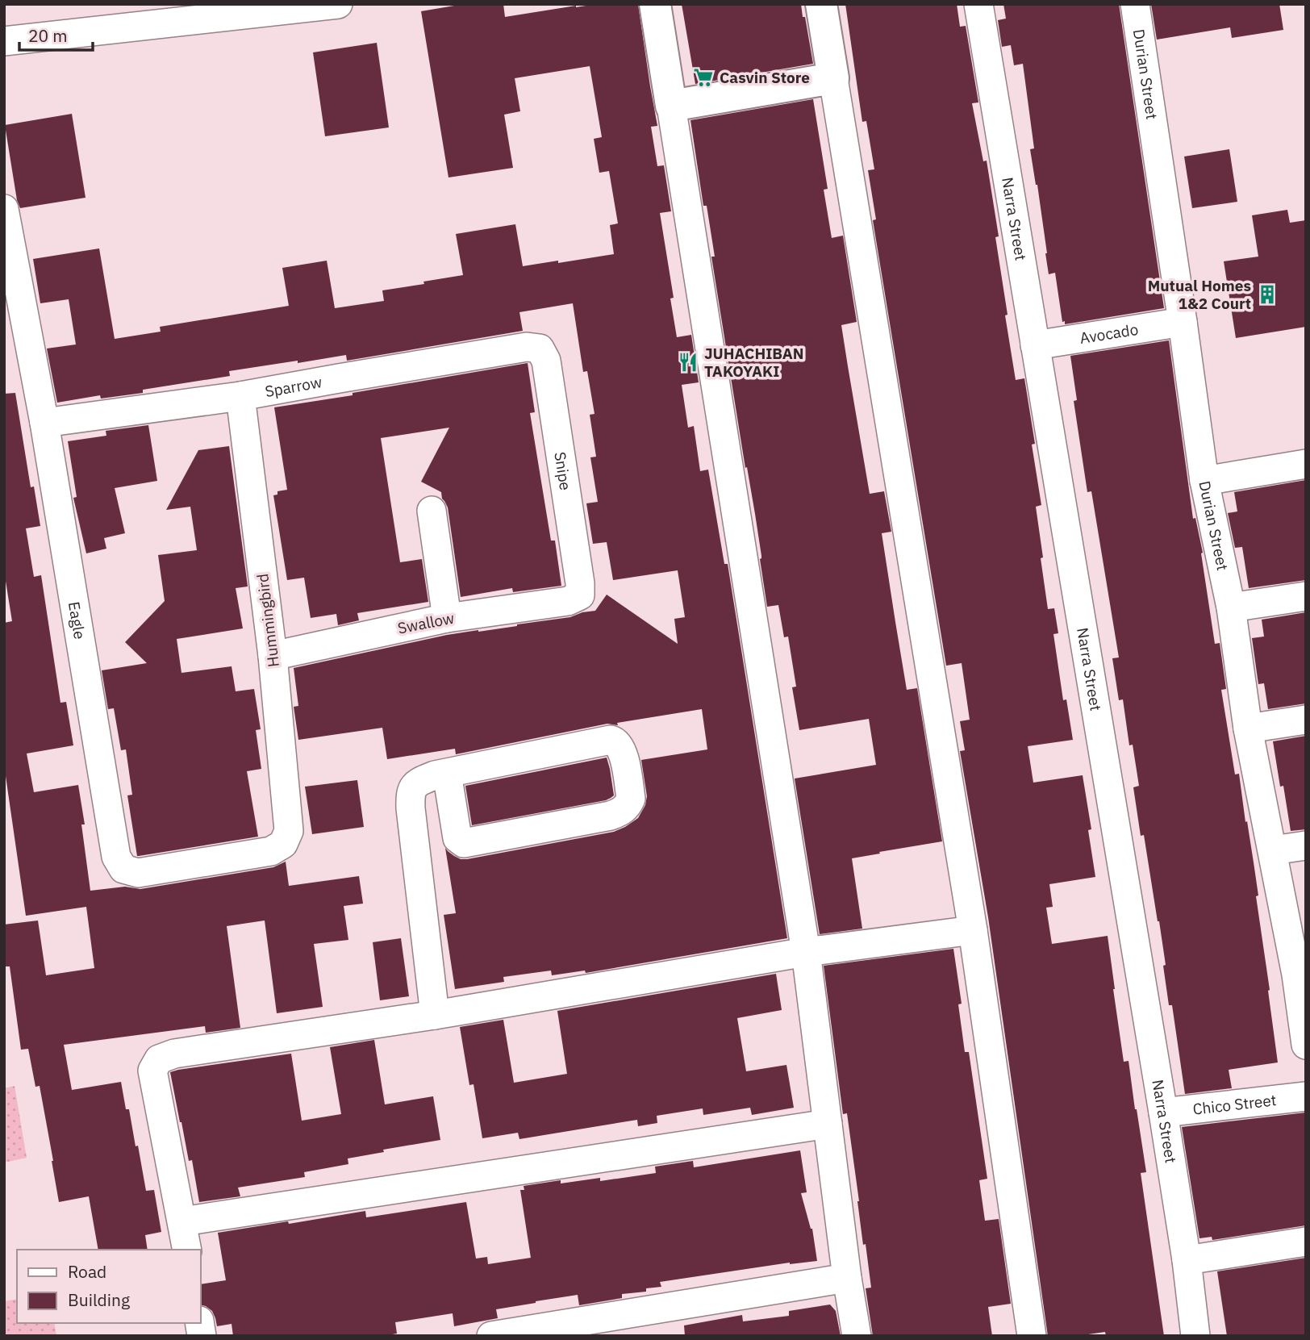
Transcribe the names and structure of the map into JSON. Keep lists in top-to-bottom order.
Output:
{
  "streets": {
    "street": [
      "Durian Street",
      "Narra Street",
      "Avocado",
      "Sparrow",
      "Snipe",
      "Eagle",
      "Hummingbird",
      "Swallow",
      "Chico Street"
    ]
  },
  "crossings": [
    ["Durian Street", "Avocado"],
    ["Narra Street", "Avocado"],
    ["Narra Street", "Chico Street"],
    ["Sparrow", "Snipe"],
    ["Sparrow", "Eagle"],
    ["Sparrow", "Hummingbird"],
    ["Snipe", "Swallow"],
    ["Eagle", "Hummingbird"],
    ["Hummingbird", "Swallow"]
  ],
  "places": {
    "supermarket": ["Casvin Store"],
    "building": ["Mutual Homes 1&2 Court"],
    "restaurant": ["JUHACHIBAN TAKOYAKI"]
  },
  "legend": ["Road", "Building"],
  "scale_bar": "20 m"
}
